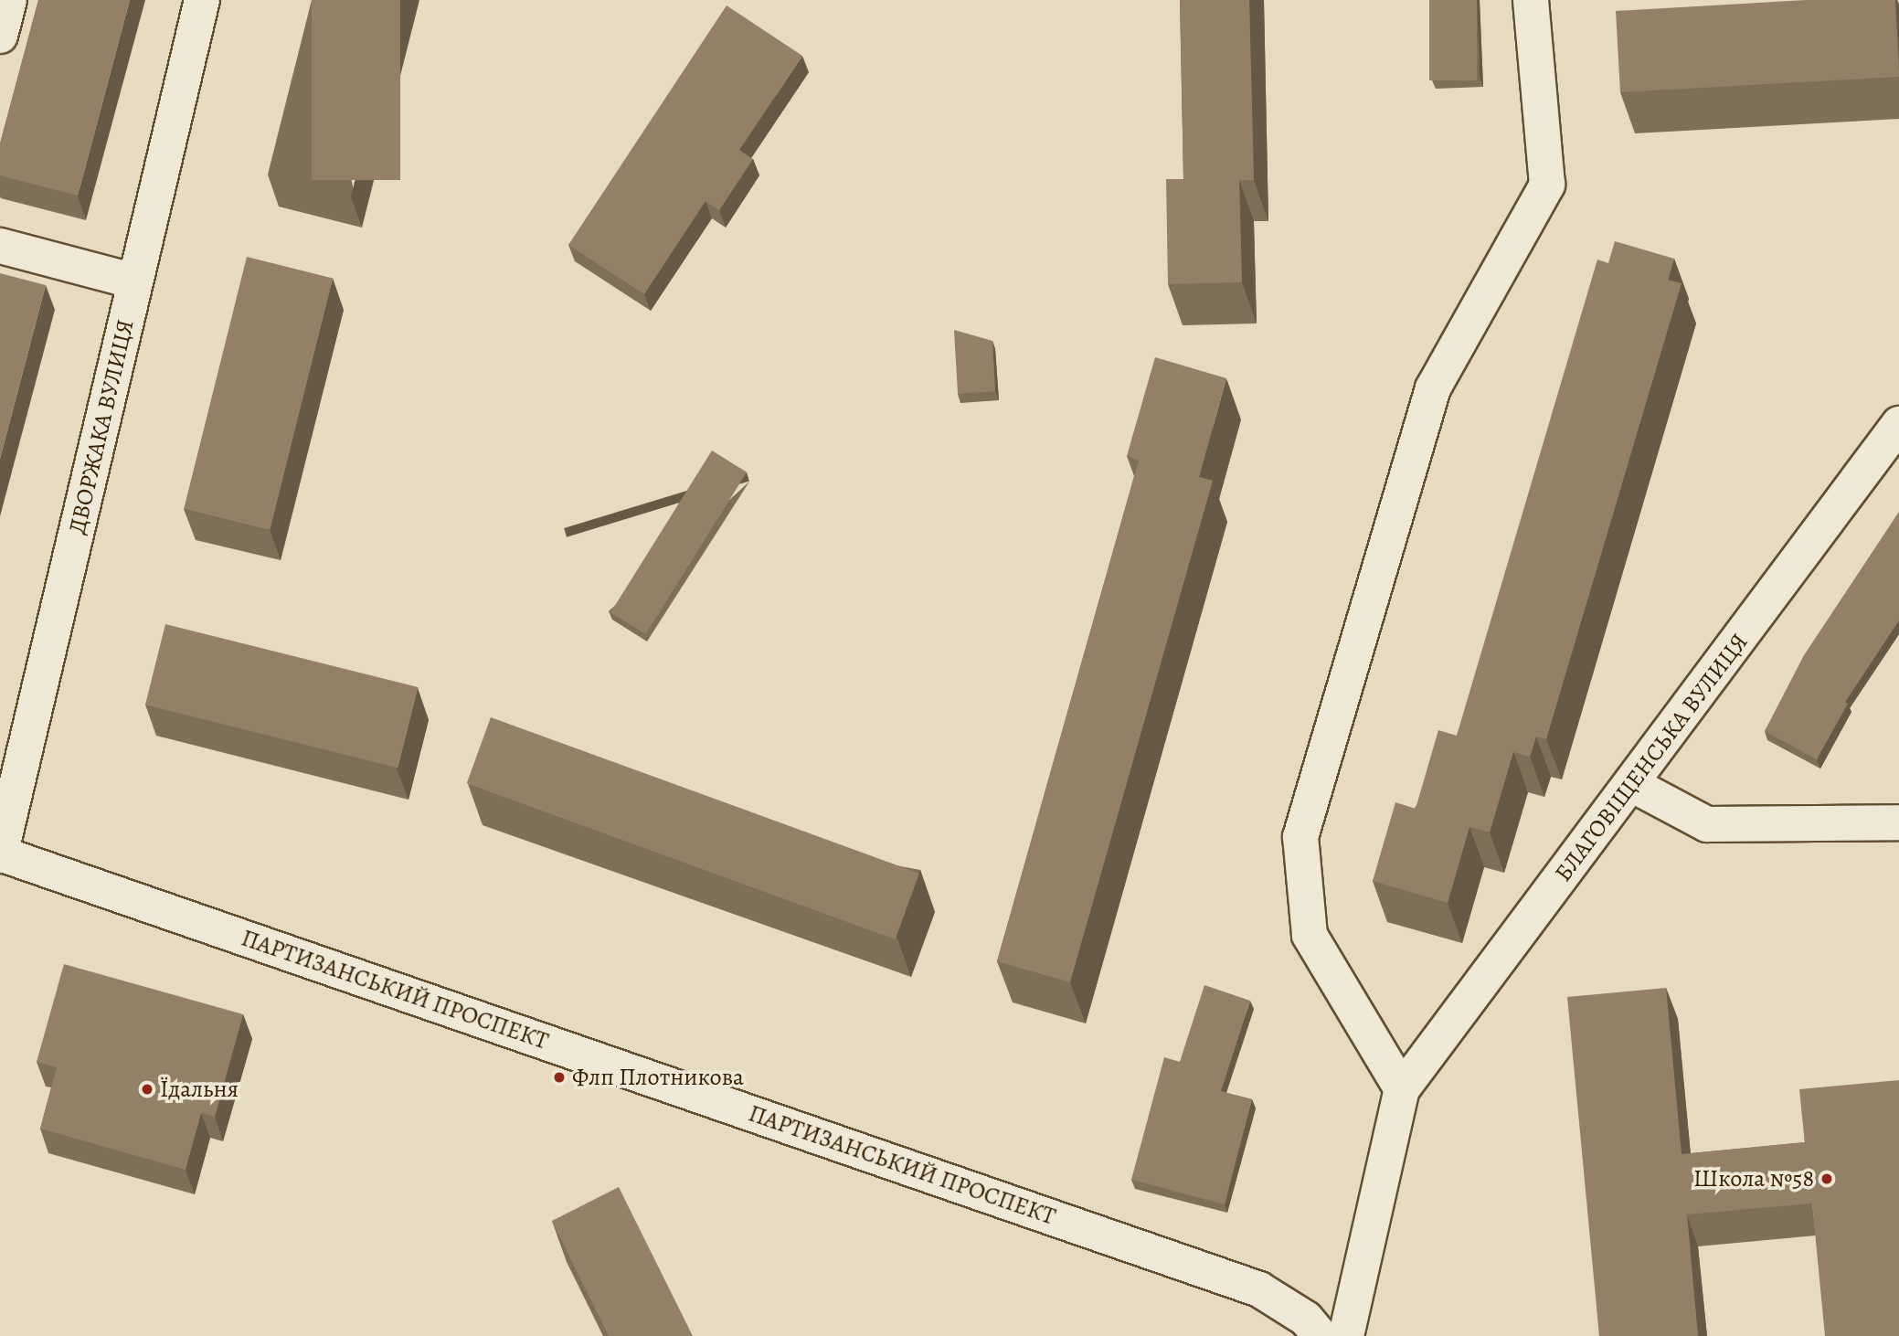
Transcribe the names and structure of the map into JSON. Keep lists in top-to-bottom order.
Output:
{
  "streets": {
    "street": ["ДВОРЖАКА ВУЛИЦЯ", "БЛАГОВІЩЕНСЬКА ВУЛИЦЯ", "ПАРТИЗАНСЬКИЙ ПРОСПЕКТ"]
  },
  "crossings": [
    ["ДВОРЖАКА ВУЛИЦЯ", "ПАРТИЗАНСЬКИЙ ПРОСПЕКТ"]
  ],
  "places": ["Флп Плотникова", "Їдальня", "Школа №58"]
}
